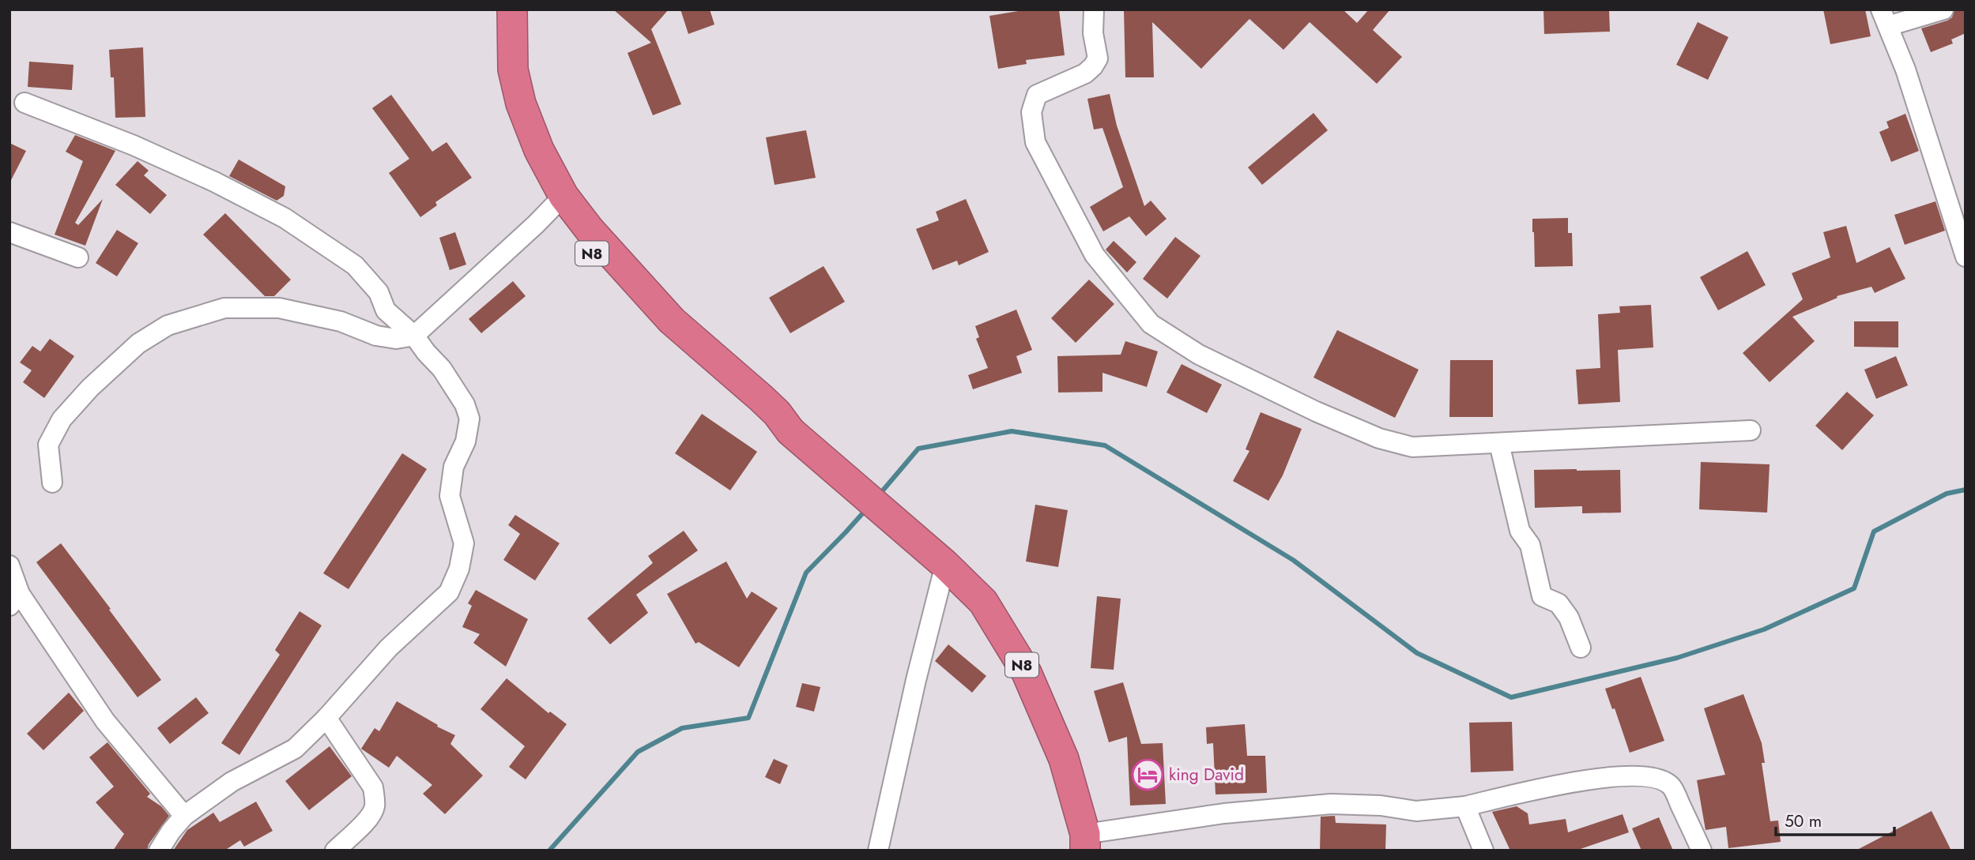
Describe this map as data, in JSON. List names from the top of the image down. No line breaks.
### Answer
{"streets":{"highway":["N8"]},"places":{"hotel":["king David"]},"scale_bar":"50 m"}
